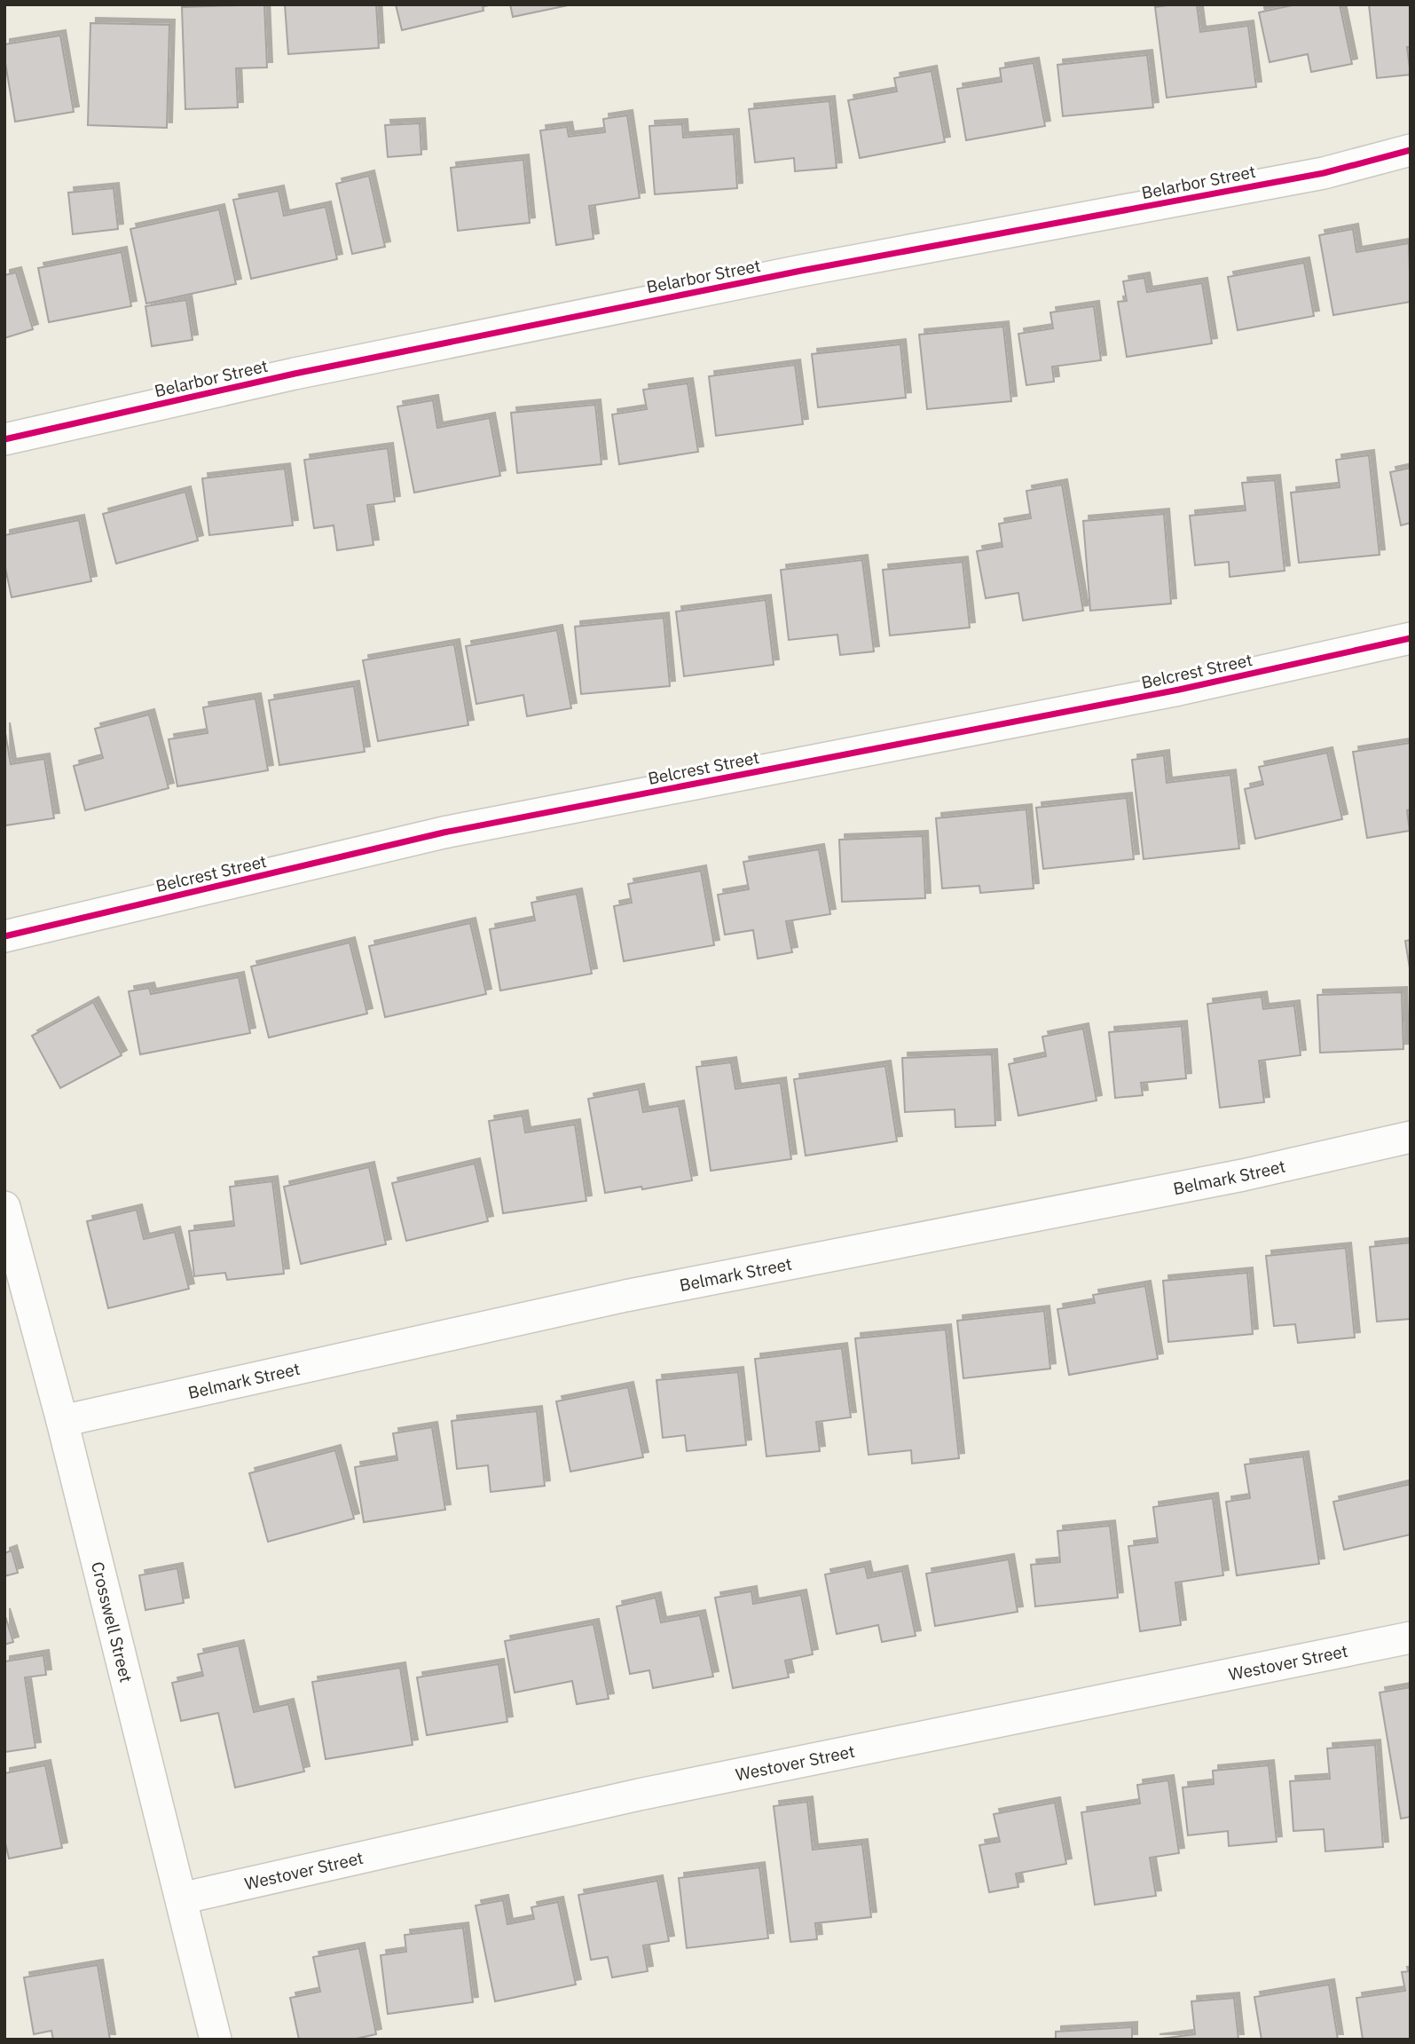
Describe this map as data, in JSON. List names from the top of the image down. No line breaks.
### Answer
{"streets":{"street":["Belarbor Street","Belcrest Street","Belmark Street","Crosswell Street","Westover Street"]},"crossings":[["Belmark Street","Crosswell Street"],["Crosswell Street","Westover Street"]]}
